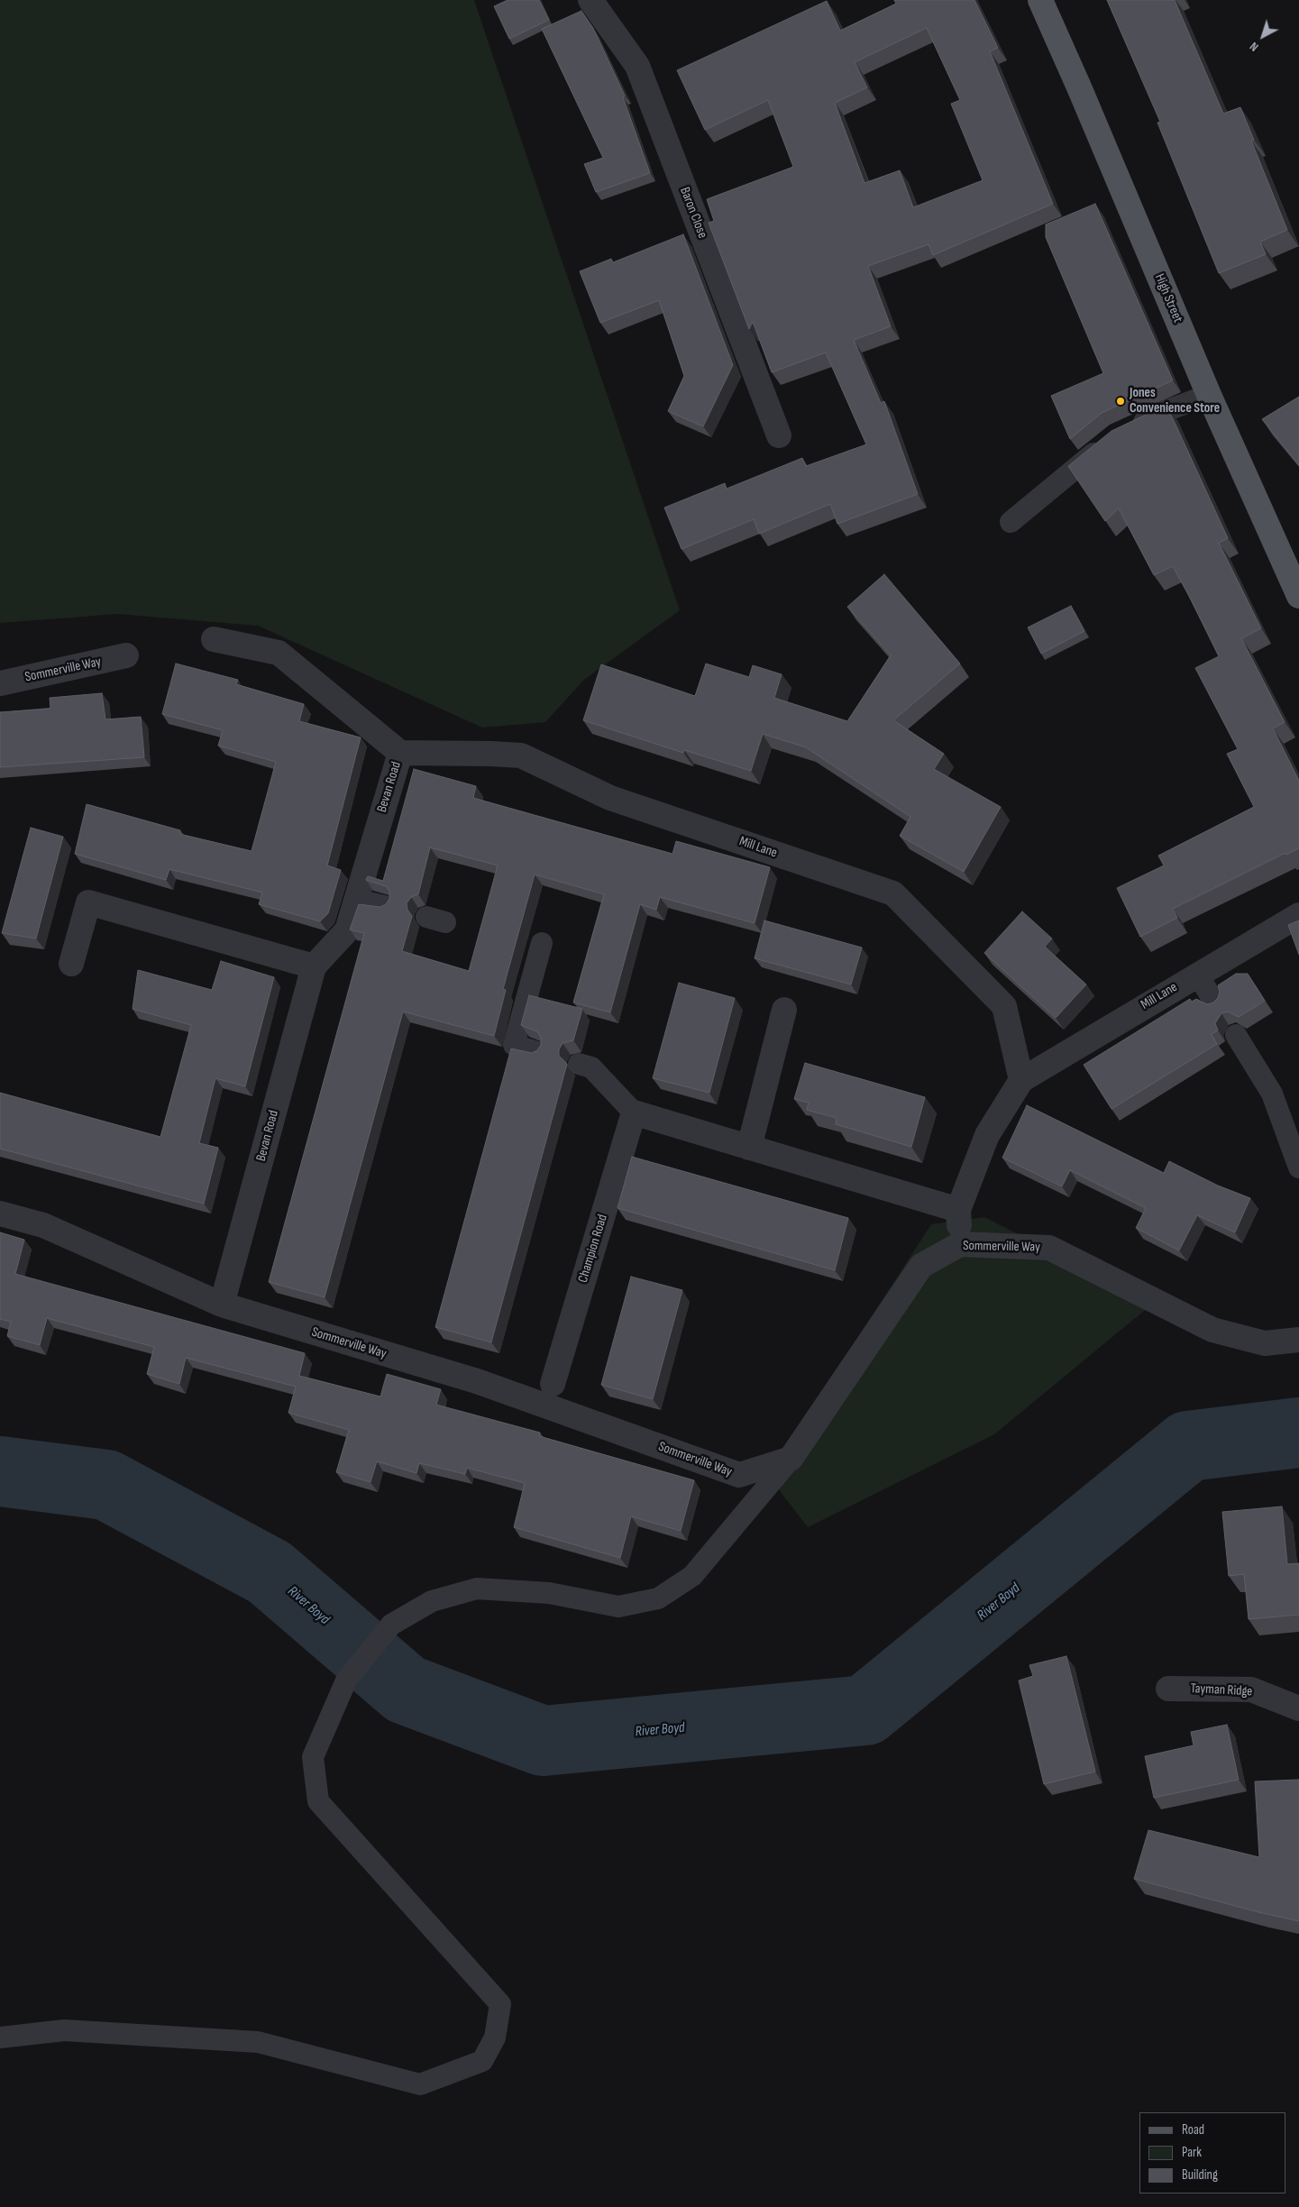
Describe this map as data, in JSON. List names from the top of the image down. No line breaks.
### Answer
{"streets":{"main road":["High Street"],"street":["Baron Close","Sommerville Way","Bevan Road","Mill Lane","Champion Road","Tayman Ridge"]},"crossings":[["Sommerville Way","Bevan Road"],["Sommerville Way","Mill Lane"],["Bevan Road","Mill Lane"]],"water":["River Boyd"],"places":["Jones Convenience Store"],"legend":["Road","Park","Building"],"north":"bottom left"}
